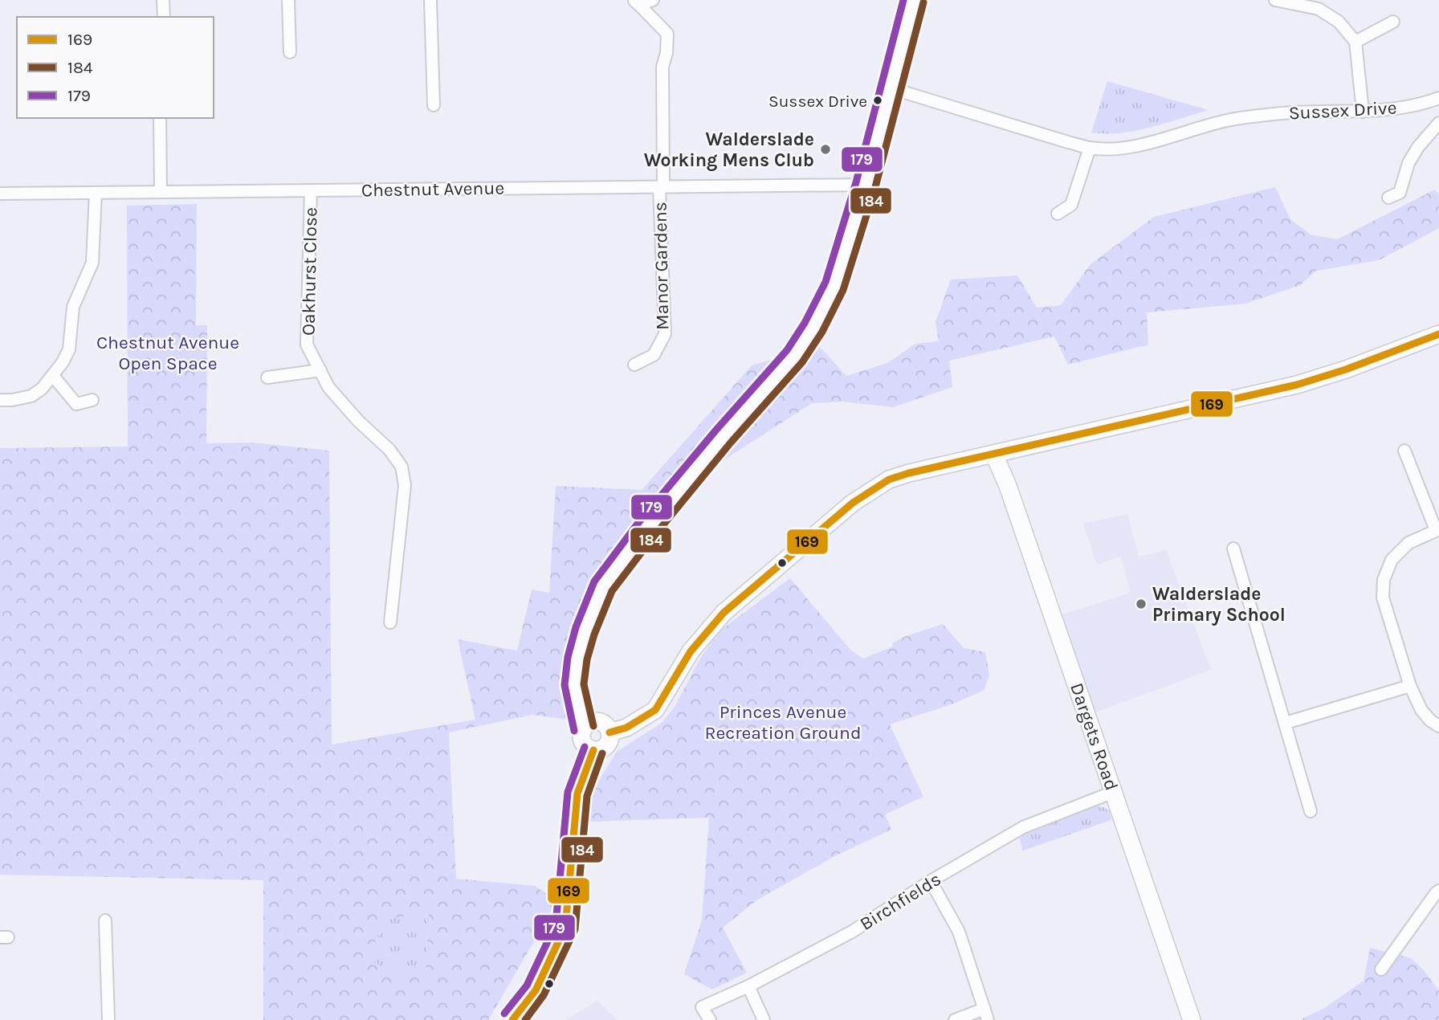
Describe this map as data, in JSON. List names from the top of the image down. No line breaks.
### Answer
{"streets":{"street":["Sussex Drive","Chestnut Avenue","Manor Gardens","Oakhurst Close","Dargets Road","Birchfields"]},"crossings":[["Chestnut Avenue","Manor Gardens"],["Chestnut Avenue","Oakhurst Close"],["Dargets Road","Birchfields"]],"parks":["Chestnut Avenue Open Space","Princes Avenue Recreation Ground"],"places":["Sussex Drive","Walderslade Working Mens Club","Walderslade Primary School"],"lines":["transit line 179","transit line 184","transit line 169"],"legend":["169","184","179"]}
